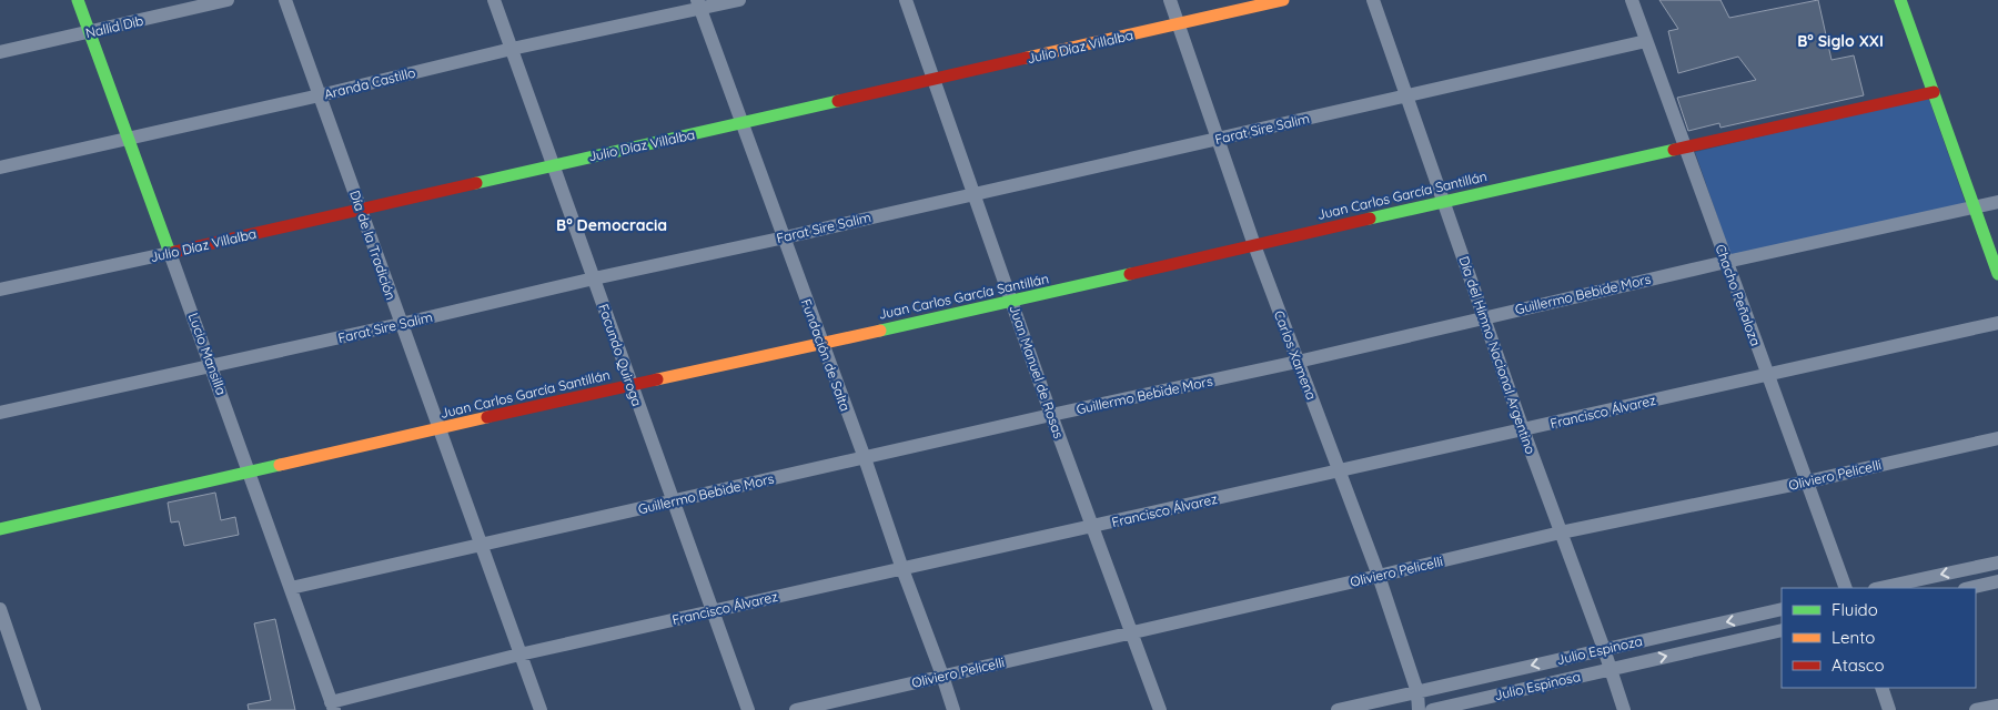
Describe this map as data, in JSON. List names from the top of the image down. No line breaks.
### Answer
{"streets":{"street":["Nallid Dib","Julio Díaz Villalba","Aranda Castillo","Farat Sire Salim","Juan Carlos García Santillán","Día de la Tradición","Guillermo Bebide Mors","Chacho Peñaloza","Lucio Mansilla","Facundo Quiroga","Fundación de Salta","Carlos Xamena","Día del Himno Nacional Argentino","Juan Manuel de Rosas","Francisco Álvarez","Oliviero Pelicelli","Julio Espinoza","Julio Espinosa"]},"crossings":[["Nallid Dib","Lucio Mansilla"],["Julio Díaz Villalba","Día de la Tradición"],["Julio Díaz Villalba","Lucio Mansilla"],["Julio Díaz Villalba","Facundo Quiroga"],["Julio Díaz Villalba","Fundación de Salta"],["Julio Díaz Villalba","Carlos Xamena"],["Julio Díaz Villalba","Juan Manuel de Rosas"],["Aranda Castillo","Día de la Tradición"],["Aranda Castillo","Lucio Mansilla"],["Aranda Castillo","Facundo Quiroga"],["Aranda Castillo","Fundación de Salta"],["Farat Sire Salim","Día de la Tradición"],["Farat Sire Salim","Chacho Peñaloza"],["Farat Sire Salim","Lucio Mansilla"],["Farat Sire Salim","Facundo Quiroga"],["Farat Sire Salim","Fundación de Salta"],["Farat Sire Salim","Carlos Xamena"],["Farat Sire Salim","Día del Himno Nacional Argentino"],["Farat Sire Salim","Juan Manuel de Rosas"],["Juan Carlos García Santillán","Día de la Tradición"],["Juan Carlos García Santillán","Chacho Peñaloza"],["Juan Carlos García Santillán","Lucio Mansilla"],["Juan Carlos García Santillán","Facundo Quiroga"],["Juan Carlos García Santillán","Fundación de Salta"],["Juan Carlos García Santillán","Carlos Xamena"],["Juan Carlos García Santillán","Día del Himno Nacional Argentino"],["Juan Carlos García Santillán","Juan Manuel de Rosas"],["Día de la Tradición","Guillermo Bebide Mors"],["Día de la Tradición","Francisco Álvarez"],["Guillermo Bebide Mors","Chacho Peñaloza"],["Guillermo Bebide Mors","Lucio Mansilla"],["Guillermo Bebide Mors","Facundo Quiroga"],["Guillermo Bebide Mors","Fundación de Salta"],["Guillermo Bebide Mors","Carlos Xamena"],["Guillermo Bebide Mors","Día del Himno Nacional Argentino"],["Guillermo Bebide Mors","Juan Manuel de Rosas"],["Chacho Peñaloza","Francisco Álvarez"],["Chacho Peñaloza","Oliviero Pelicelli"],["Lucio Mansilla","Francisco Álvarez"],["Facundo Quiroga","Francisco Álvarez"],["Fundación de Salta","Francisco Álvarez"],["Fundación de Salta","Oliviero Pelicelli"],["Carlos Xamena","Francisco Álvarez"],["Carlos Xamena","Oliviero Pelicelli"],["Carlos Xamena","Julio Espinoza"],["Día del Himno Nacional Argentino","Francisco Álvarez"],["Día del Himno Nacional Argentino","Oliviero Pelicelli"],["Día del Himno Nacional Argentino","Julio Espinoza"],["Día del Himno Nacional Argentino","Julio Espinosa"],["Juan Manuel de Rosas","Francisco Álvarez"],["Juan Manuel de Rosas","Oliviero Pelicelli"],["Julio Espinoza","Julio Espinosa"]],"districts":["B° Siglo XXI","B° Democracia"],"legend":["Fluido","Lento","Atasco"]}
